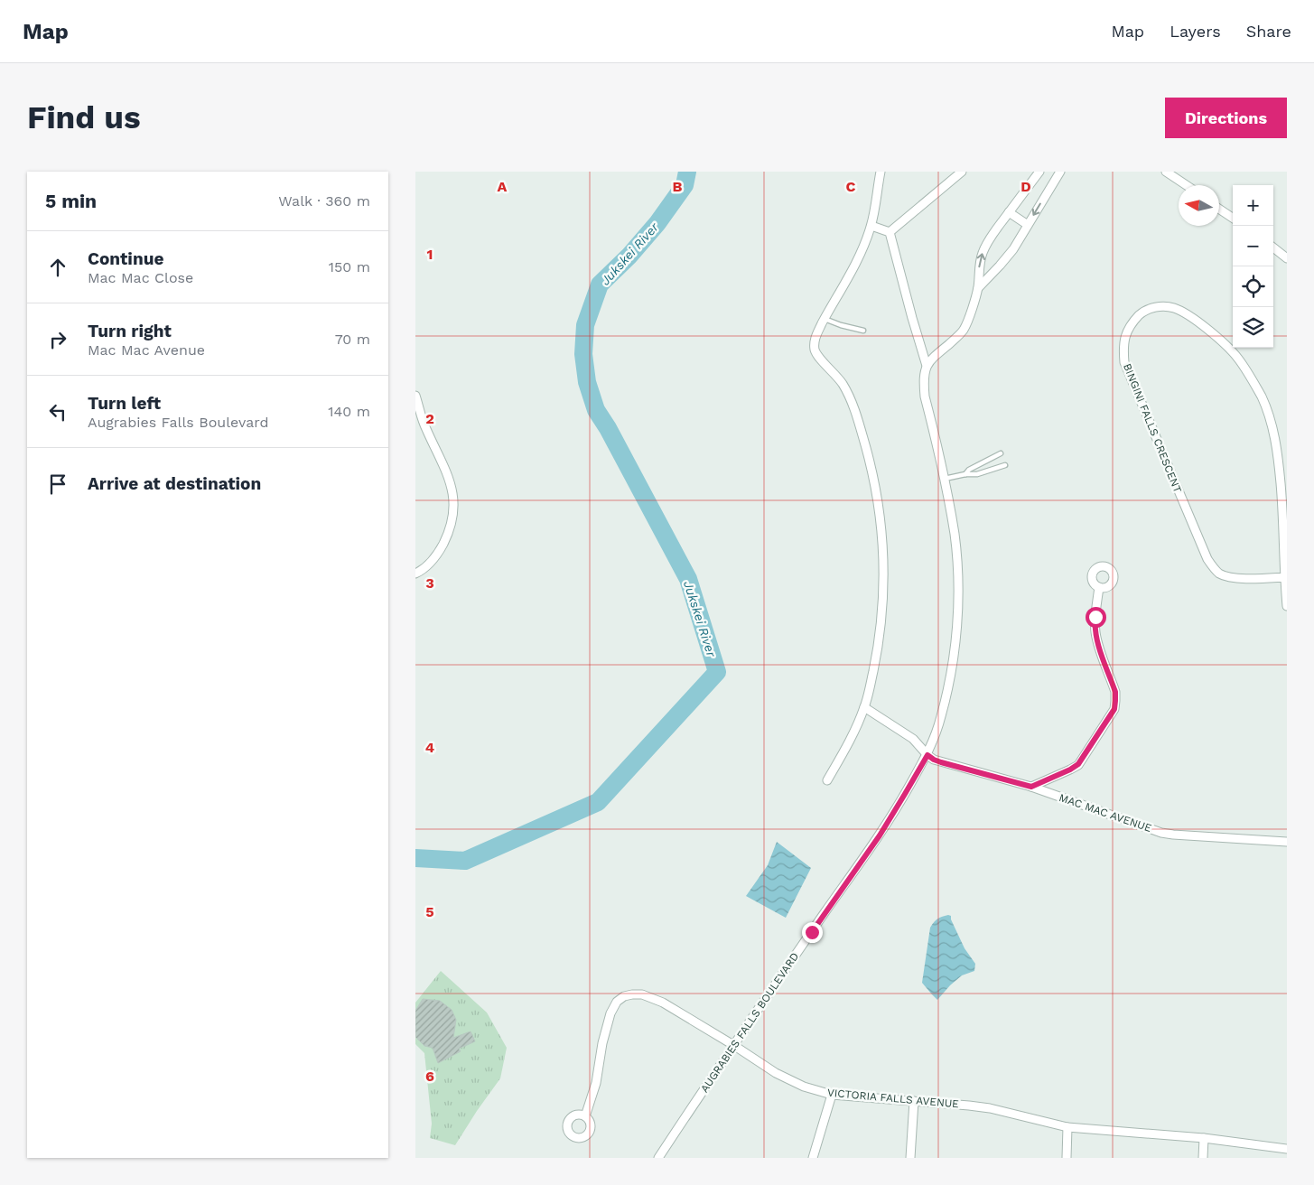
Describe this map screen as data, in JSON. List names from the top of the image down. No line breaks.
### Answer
{"streets":{"street":["BINGINI FALLS CRESCENT","MAC MAC AVENUE","AUGRABIES FALLS BOULEVARD","VICTORIA FALLS AVENUE"]},"crossings":[["MAC MAC AVENUE","AUGRABIES FALLS BOULEVARD"],["AUGRABIES FALLS BOULEVARD","VICTORIA FALLS AVENUE"]],"water":["Jukskei River"],"north":"left","page":{"header":"Map","nav":["Map","Layers","Share"],"buttons":"Directions","title":"Find us","heading":["5 min","Walk · 360 m"],"map_buttons":["+","−"],"list":[["Continue","Mac Mac Close","150 m"],["Turn right","Mac Mac Avenue","70 m"],["Turn left","Augrabies Falls Boulevard","140 m"],"Arrive at destination"]},"grid":{"columns":["A","B","C","D"],"rows":["1","2","3","4","5","6"]}}
